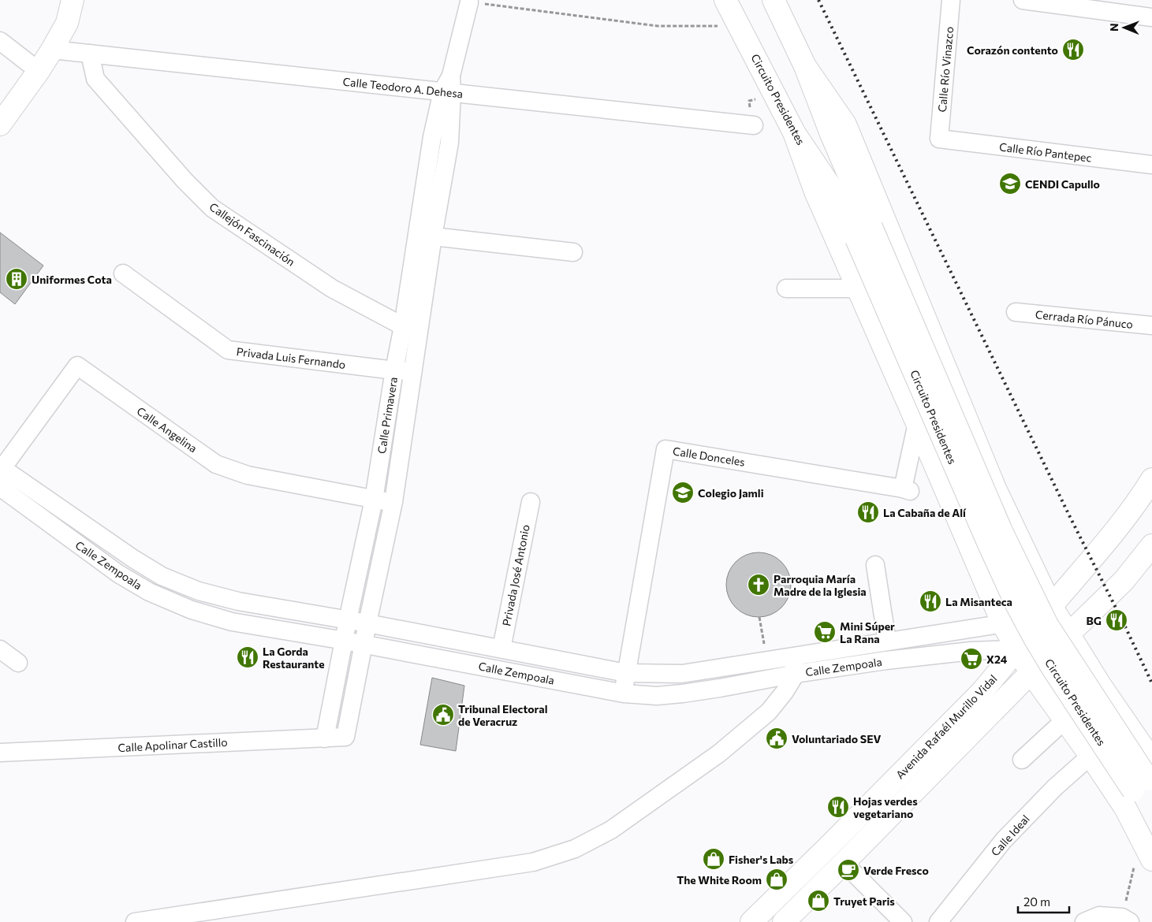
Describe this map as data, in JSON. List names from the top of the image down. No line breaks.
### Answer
{"streets":{"main road":["Circuito Presidentes","Avenida Rafaél Murillo Vidal"],"street":["Calle Río Vinazco","Calle Teodoro A. Dehesa","Calle Río Pantepec","Callejón Fascinación","Cerrada Río Pánuco","Privada Luis Fernando","Calle Primavera","Calle Angelina","Calle Donceles","Calle Zempoala","Privada José Antonio","Calle Apolinar Castillo","Calle Ideal"]},"crossings":[["Calle Río Vinazco","Calle Río Pantepec"],["Calle Teodoro A. Dehesa","Callejón Fascinación"],["Calle Teodoro A. Dehesa","Calle Primavera"],["Callejón Fascinación","Calle Primavera"],["Privada Luis Fernando","Calle Primavera"],["Calle Primavera","Calle Angelina"],["Calle Primavera","Calle Zempoala"],["Calle Primavera","Calle Apolinar Castillo"],["Calle Angelina","Calle Zempoala"],["Calle Donceles","Calle Zempoala"],["Calle Zempoala","Privada José Antonio"],["Calle Zempoala","Avenida Rafaél Murillo Vidal"]],"places":{"restaurant":["Corazón contento","La Cabaña de Alí","La Misanteca","BG","La Gorda Restaurante","Hojas verdes vegetariano"],"school or university":["CENDI Capullo","Colegio Jamli"],"building":["Uniformes Cota"],"church":["Parroquia María Madre de la Iglesia"],"supermarket":["Mini Súper La Rana","X24"],"public building":["Tribunal Electoral de Veracruz","Voluntariado SEV"],"shop":["Fisher's Labs","The White Room","Truyet Paris"],"cafe":["Verde Fresco"]},"scale_bar":"20 m","north":"left"}
